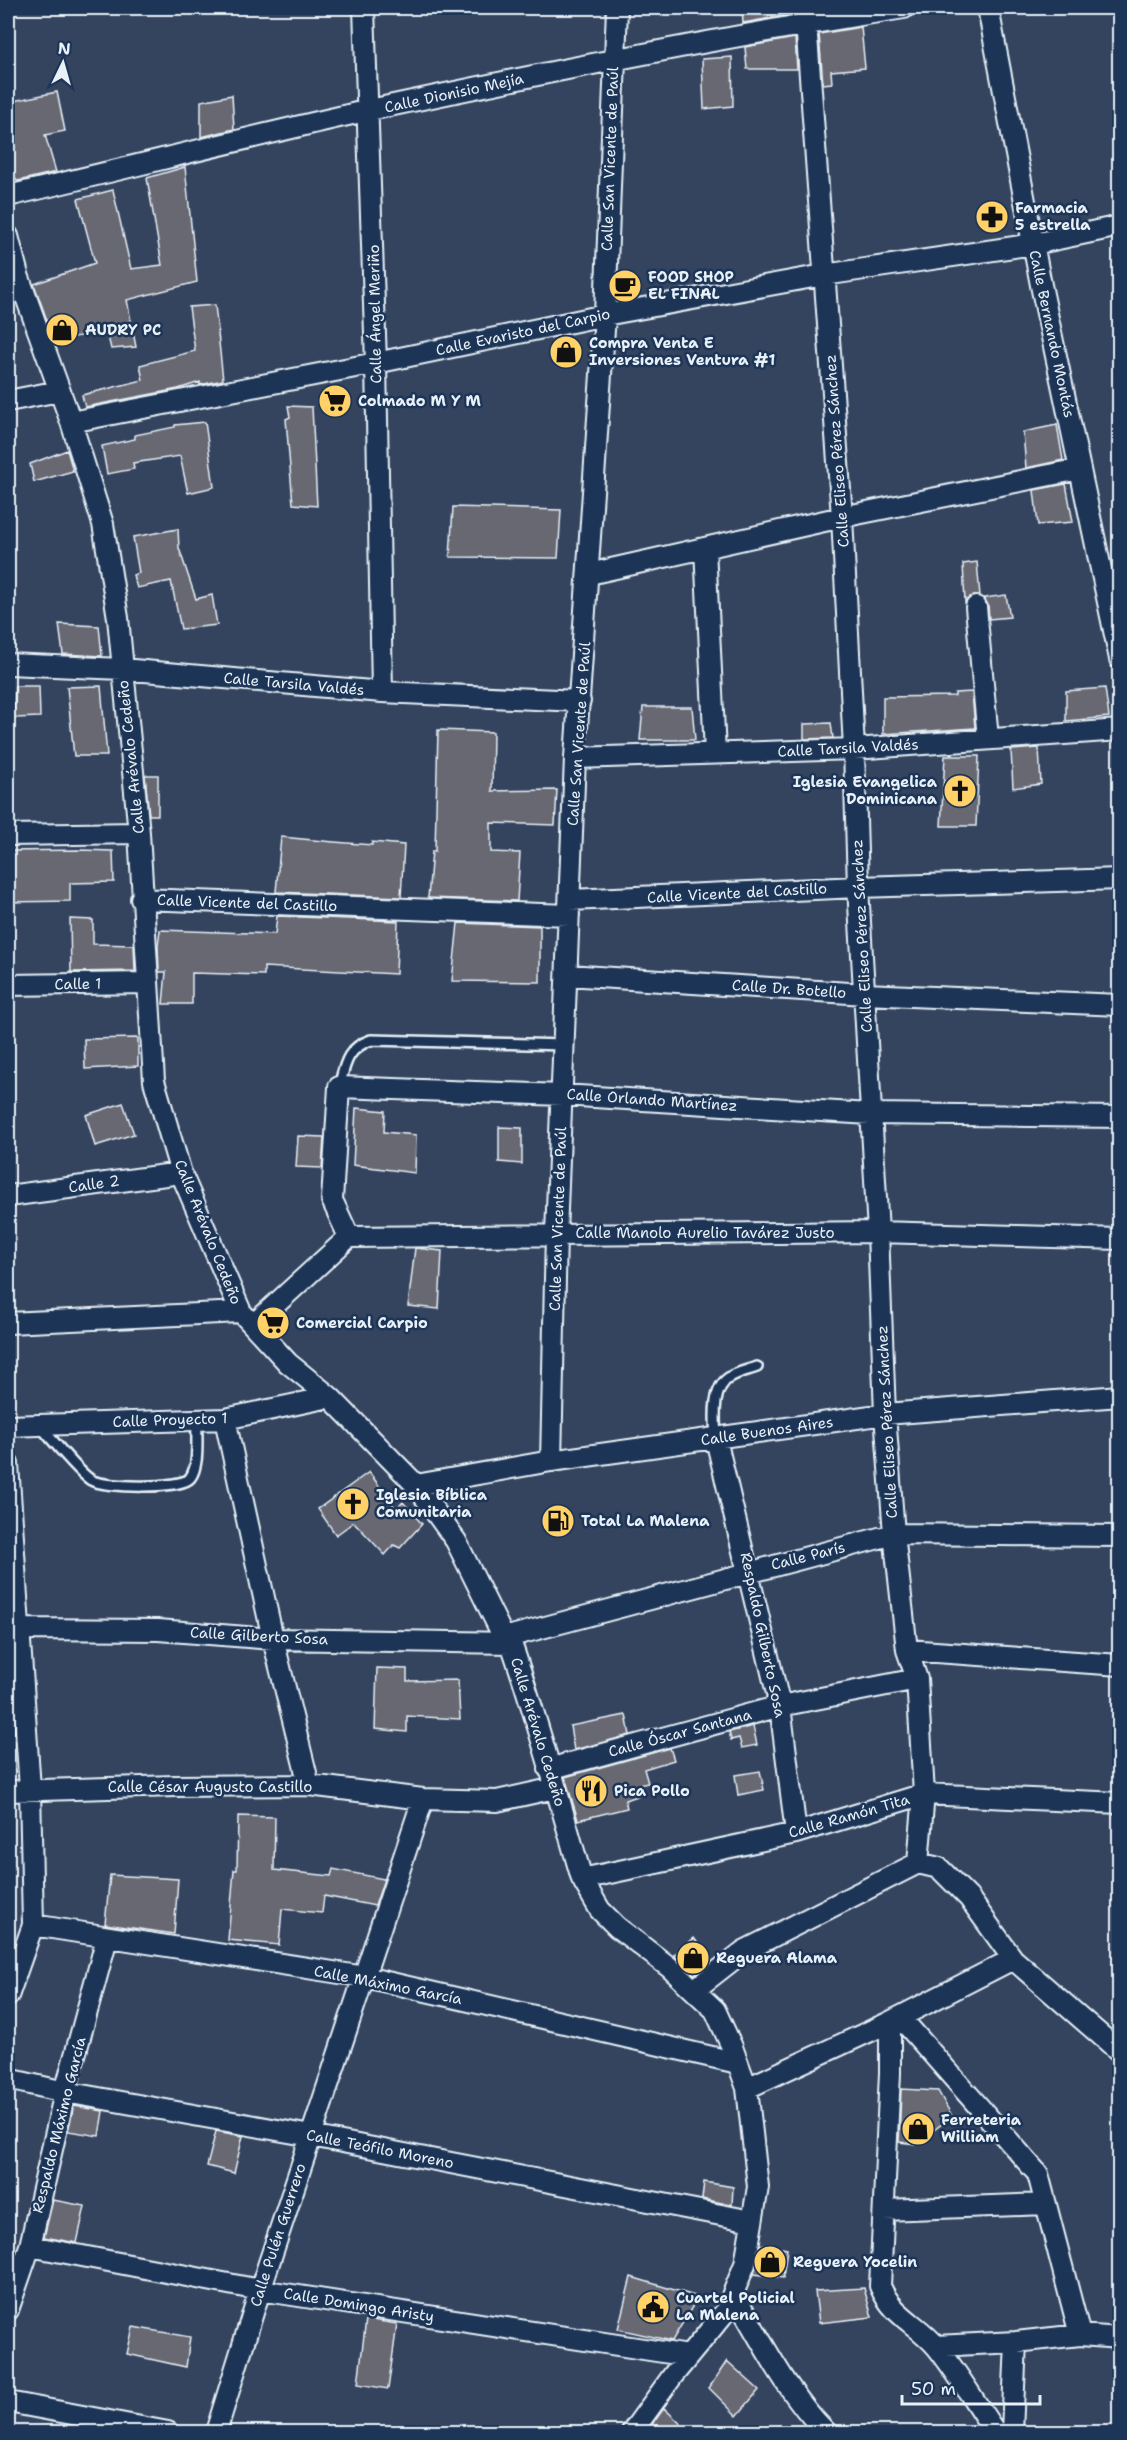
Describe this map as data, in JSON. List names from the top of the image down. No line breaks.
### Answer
{"streets":{"street":["Calle Dionisio Mejía","Calle San Vicente de Paúl","Calle Ángel Meriño","Calle Evaristo del Carpio","Calle Bernando Montás","Calle Eliseo Pérez Sánchez","Calle Tarsila Valdés","Calle Arévalo Cedeño","Calle Vicente del Castillo","Calle 1","Calle Dr. Botello","Calle Orlando Martínez","Calle 2","Calle Manolo Aurelio Tavárez Justo","Calle Proyecto 1","Calle Buenos Aires","Calle París","Respaldo Gilberto Sosa","Calle Gilberto Sosa","Calle Óscar Santana","Calle César Augusto Castillo","Calle Ramón Tita","Calle Máximo García","Respaldo Máximo García","Calle Teófilo Moreno","Calle Pulén Guerrero","Calle Domingo Aristy"]},"crossings":[["Calle Dionisio Mejía","Calle San Vicente de Paúl"],["Calle Dionisio Mejía","Calle Ángel Meriño"],["Calle Dionisio Mejía","Calle Eliseo Pérez Sánchez"],["Calle San Vicente de Paúl","Calle Evaristo del Carpio"],["Calle San Vicente de Paúl","Calle Tarsila Valdés"],["Calle San Vicente de Paúl","Calle Vicente del Castillo"],["Calle San Vicente de Paúl","Calle Dr. Botello"],["Calle San Vicente de Paúl","Calle Orlando Martínez"],["Calle San Vicente de Paúl","Calle Manolo Aurelio Tavárez Justo"],["Calle San Vicente de Paúl","Calle Buenos Aires"],["Calle Ángel Meriño","Calle Evaristo del Carpio"],["Calle Ángel Meriño","Calle Tarsila Valdés"],["Calle Evaristo del Carpio","Calle Bernando Montás"],["Calle Evaristo del Carpio","Calle Eliseo Pérez Sánchez"],["Calle Evaristo del Carpio","Calle Arévalo Cedeño"],["Calle Eliseo Pérez Sánchez","Calle Tarsila Valdés"],["Calle Eliseo Pérez Sánchez","Calle Vicente del Castillo"],["Calle Eliseo Pérez Sánchez","Calle Dr. Botello"],["Calle Eliseo Pérez Sánchez","Calle Orlando Martínez"],["Calle Eliseo Pérez Sánchez","Calle Manolo Aurelio Tavárez Justo"],["Calle Eliseo Pérez Sánchez","Calle Buenos Aires"],["Calle Eliseo Pérez Sánchez","Calle París"],["Calle Eliseo Pérez Sánchez","Calle Óscar Santana"],["Calle Eliseo Pérez Sánchez","Calle Ramón Tita"],["Calle Tarsila Valdés","Calle Arévalo Cedeño"],["Calle Arévalo Cedeño","Calle Vicente del Castillo"],["Calle Arévalo Cedeño","Calle 1"],["Calle Arévalo Cedeño","Calle 2"],["Calle Arévalo Cedeño","Calle Proyecto 1"],["Calle Arévalo Cedeño","Calle Buenos Aires"],["Calle Arévalo Cedeño","Calle París"],["Calle Arévalo Cedeño","Calle Gilberto Sosa"],["Calle Arévalo Cedeño","Calle Óscar Santana"],["Calle Arévalo Cedeño","Calle César Augusto Castillo"],["Calle Arévalo Cedeño","Calle Ramón Tita"],["Calle Arévalo Cedeño","Calle Máximo García"],["Calle Arévalo Cedeño","Calle Teófilo Moreno"],["Calle Arévalo Cedeño","Calle Domingo Aristy"],["Calle Buenos Aires","Respaldo Gilberto Sosa"],["Calle París","Respaldo Gilberto Sosa"],["Calle París","Calle Gilberto Sosa"],["Respaldo Gilberto Sosa","Calle Óscar Santana"],["Respaldo Gilberto Sosa","Calle Ramón Tita"],["Calle César Augusto Castillo","Calle Pulén Guerrero"],["Calle Máximo García","Respaldo Máximo García"],["Calle Máximo García","Calle Pulén Guerrero"],["Respaldo Máximo García","Calle Teófilo Moreno"],["Respaldo Máximo García","Calle Domingo Aristy"],["Calle Teófilo Moreno","Calle Pulén Guerrero"],["Calle Pulén Guerrero","Calle Domingo Aristy"]],"places":{"pharmacy":["Farmacia 5 estrella"],"cafe":["FOOD SHOP EL FINAL"],"shop":["AUDRY PC","Compra Venta E Inversiones Ventura #1","Reguera Alama","Ferreteria William","Reguera Yocelin"],"supermarket":["Colmado M Y M","Comercial Carpio"],"church":["Iglesia Evangelica Dominicana","Iglesia Bíblica Comunitaria"],"fuel station":["Total La Malena"],"restaurant":["Pica Pollo"],"public building":["Cuartel Policial La Malena"]},"scale_bar":"50 m","north":"top"}
